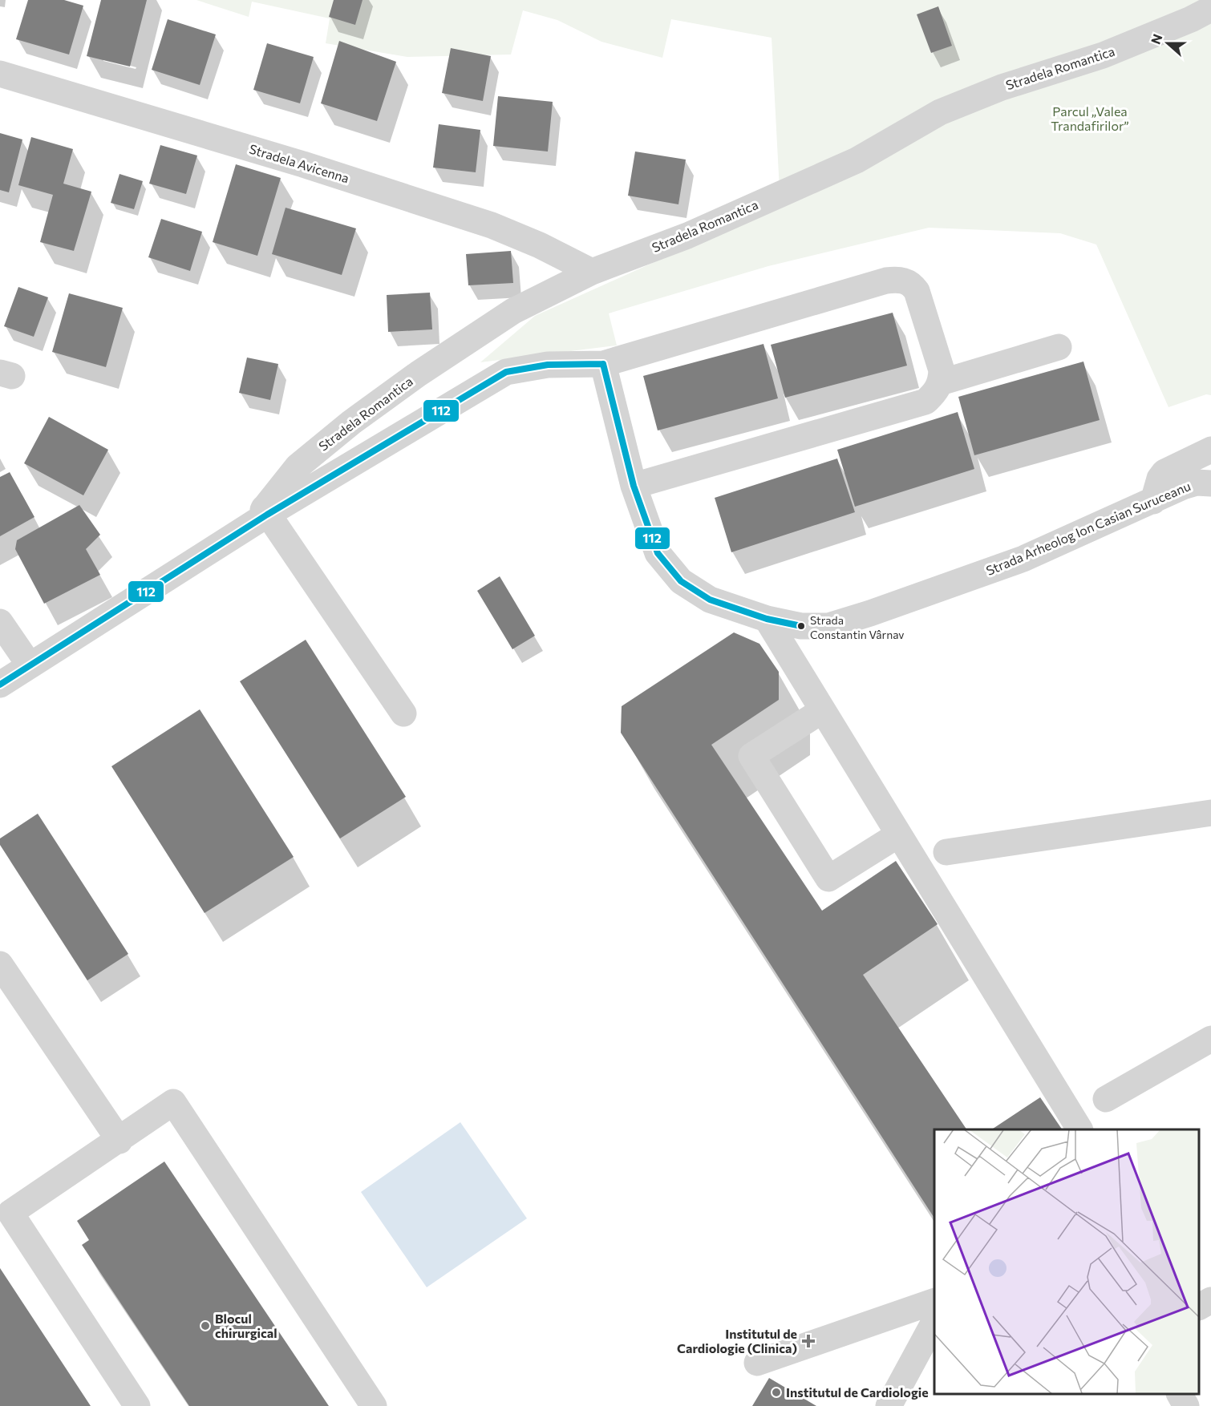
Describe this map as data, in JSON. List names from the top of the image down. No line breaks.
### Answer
{"streets":{"street":["Stradela Romantica","Stradela Avicenna","Strada Arheolog Ion Casian Suruceanu"]},"crossings":[["Stradela Romantica","Stradela Avicenna"]],"parks":["Parcul „Valea Trandafirilor”"],"places":{"other":["Strada Constantin Vârnav","Blocul chirurgical","Institutul de Cardiologie"],"health":["Institutul de Cardiologie (Clinica)"]},"lines":["transit line 112"],"north":"left"}
